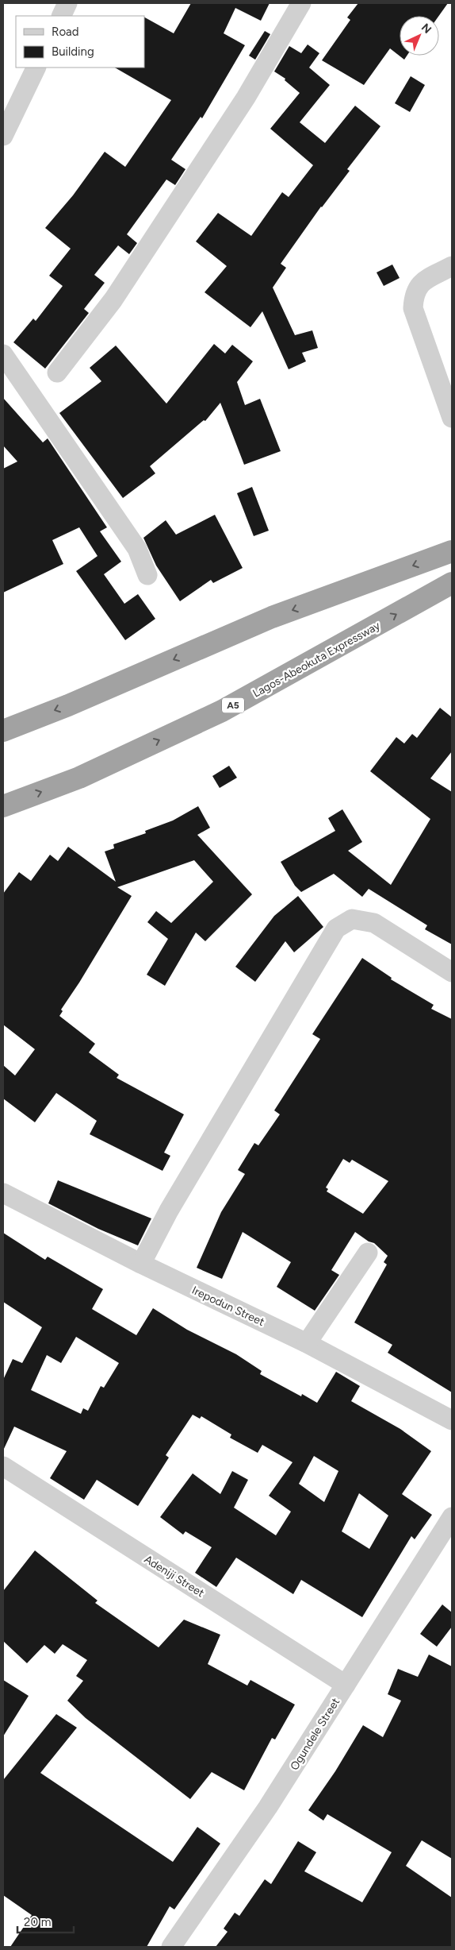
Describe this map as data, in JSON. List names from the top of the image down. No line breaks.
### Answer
{"streets":{"highway":["Lagos-Abeokuta Expressway","A5"],"street":["Irepodun Street","Adeniji Street","Ogundele Street"]},"crossings":[["Adeniji Street","Ogundele Street"]],"legend":["Road","Building"],"scale_bar":"20 m","north":"top right"}
